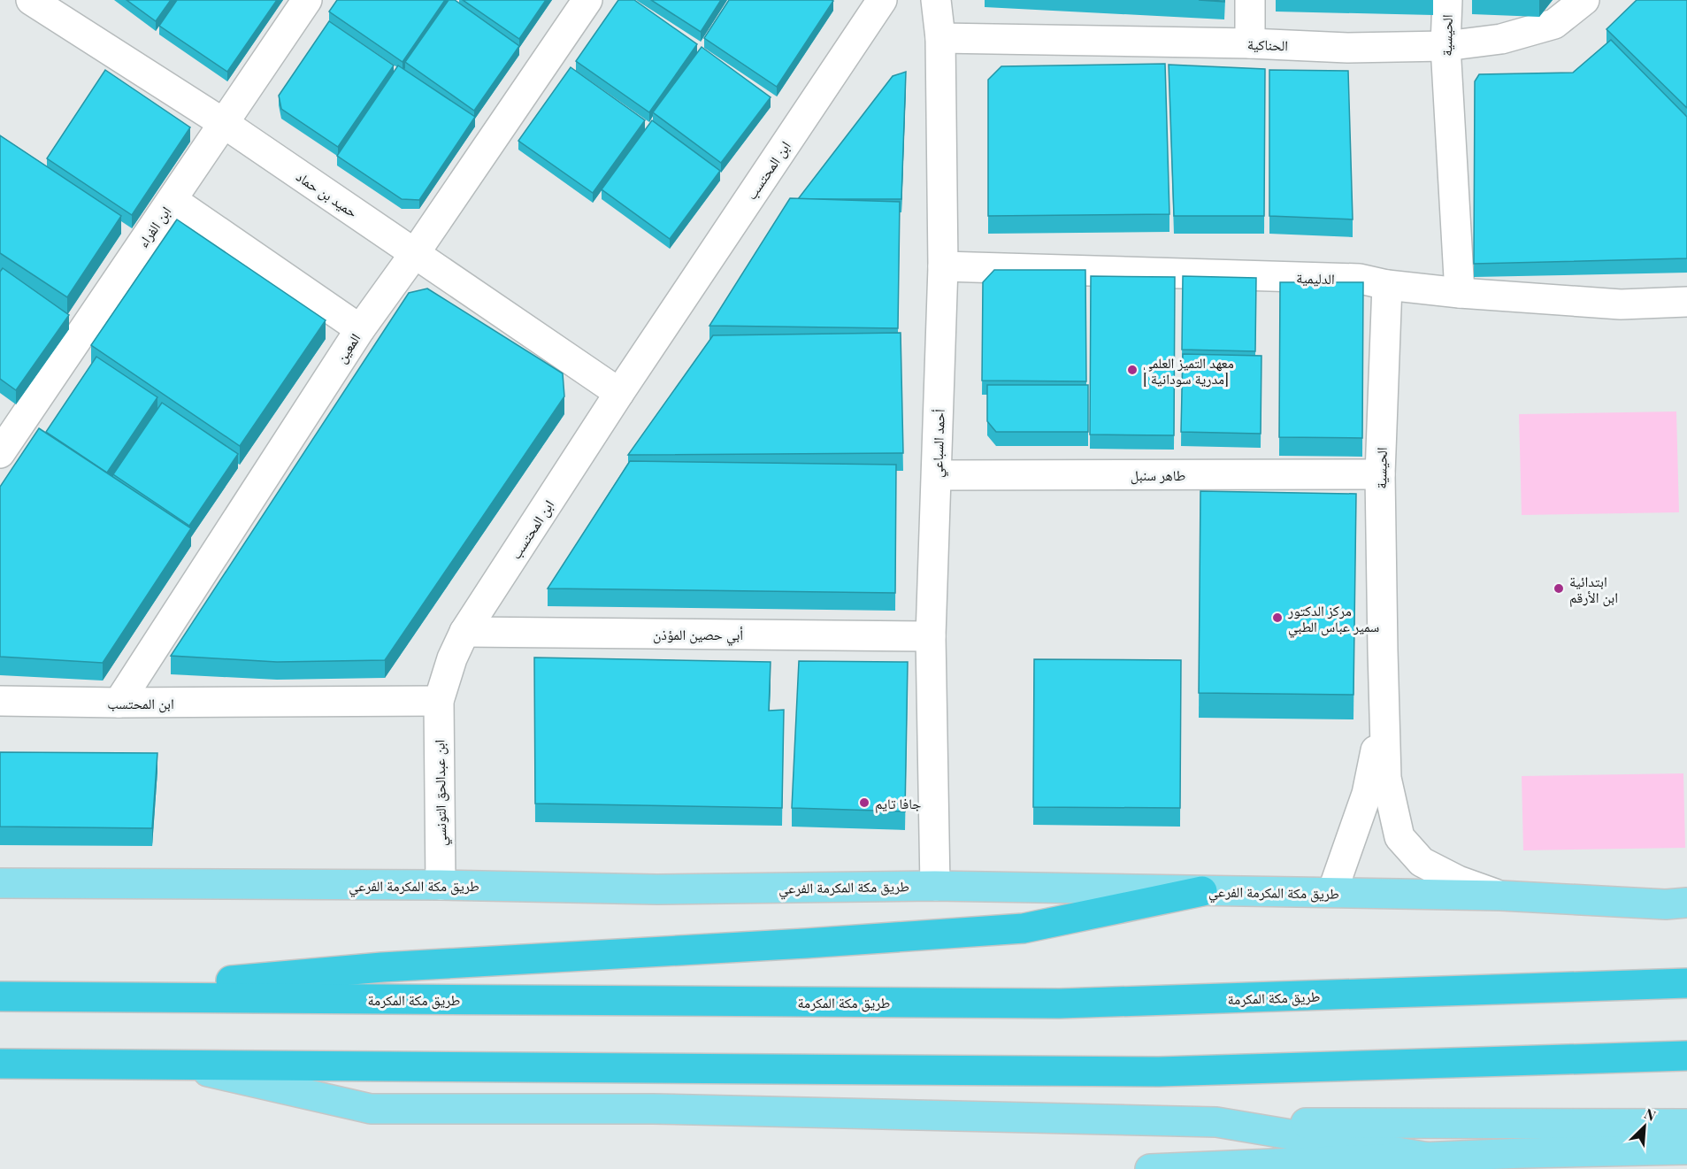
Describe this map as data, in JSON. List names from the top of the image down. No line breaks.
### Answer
{"streets":{"highway":["طريق مكة المكرمة"],"main road":["طريق مكة المكرمة الفرعي"],"street":["الحيسية","الحناكية","ابن المحتسب","حميد بن حماد","ابن الفراء","الدليمية","المعين","أحمد السباعي","طاهر سنبل","أبي حصين المؤذن","ابن عبدالحق التونسي"]},"crossings":[["الحيسية","الحناكية"],["الحيسية","الدليمية"],["الحيسية","طاهر سنبل"],["الحناكية","أحمد السباعي"],["ابن المحتسب","حميد بن حماد"],["ابن المحتسب","المعين"],["ابن المحتسب","أبي حصين المؤذن"],["ابن المحتسب","ابن عبدالحق التونسي"],["حميد بن حماد","ابن الفراء"],["حميد بن حماد","المعين"],["الدليمية","أحمد السباعي"],["أحمد السباعي","طاهر سنبل"],["أحمد السباعي","أبي حصين المؤذن"],["أحمد السباعي","طريق مكة المكرمة الفرعي"],["ابن عبدالحق التونسي","طريق مكة المكرمة الفرعي"]],"places":["معهد التميز العلمي [ مدرية سودانية]","ابتدائية ابن الأرقم","مركز الدكتور سمير عباس الطبي","جافا تايم"],"north":"top right"}
